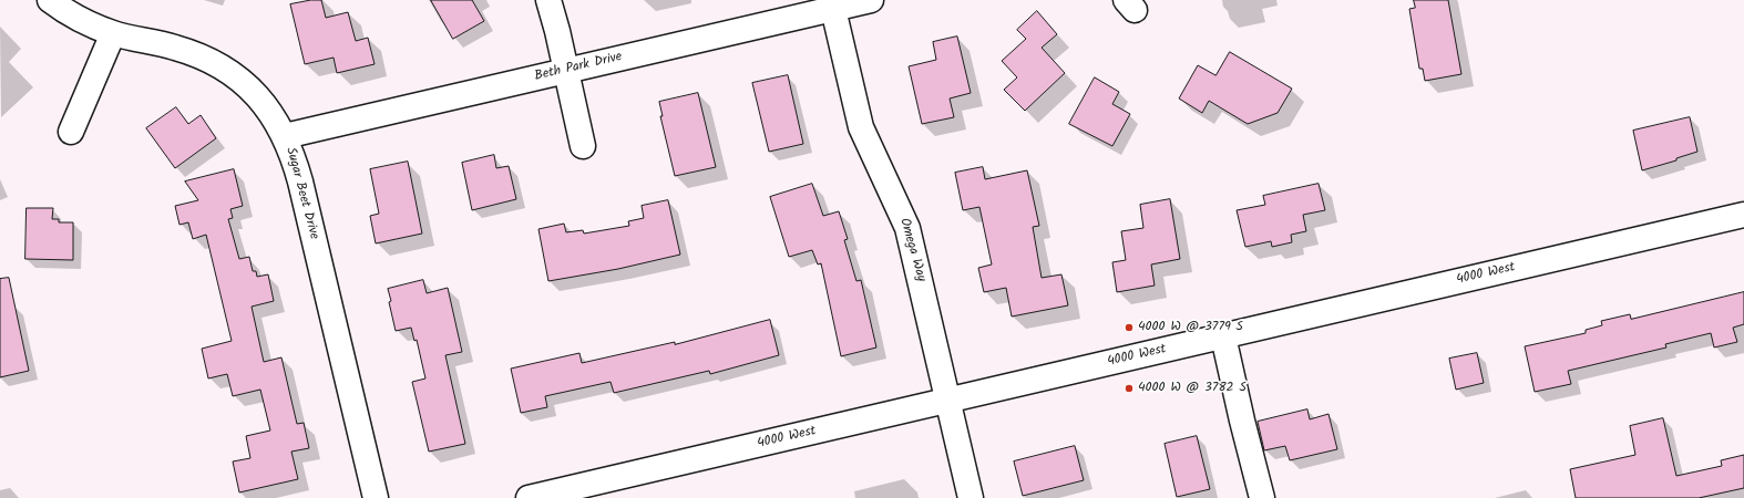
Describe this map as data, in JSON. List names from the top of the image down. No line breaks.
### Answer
{"streets":{"street":["Beth Park Drive","Sugar Beet Drive","Omega Way","4000 West"]},"crossings":[["Beth Park Drive","Sugar Beet Drive"],["Beth Park Drive","Omega Way"],["Omega Way","4000 West"]],"places":["4000 W @ 3779 S","4000 W @ 3782 S"]}
